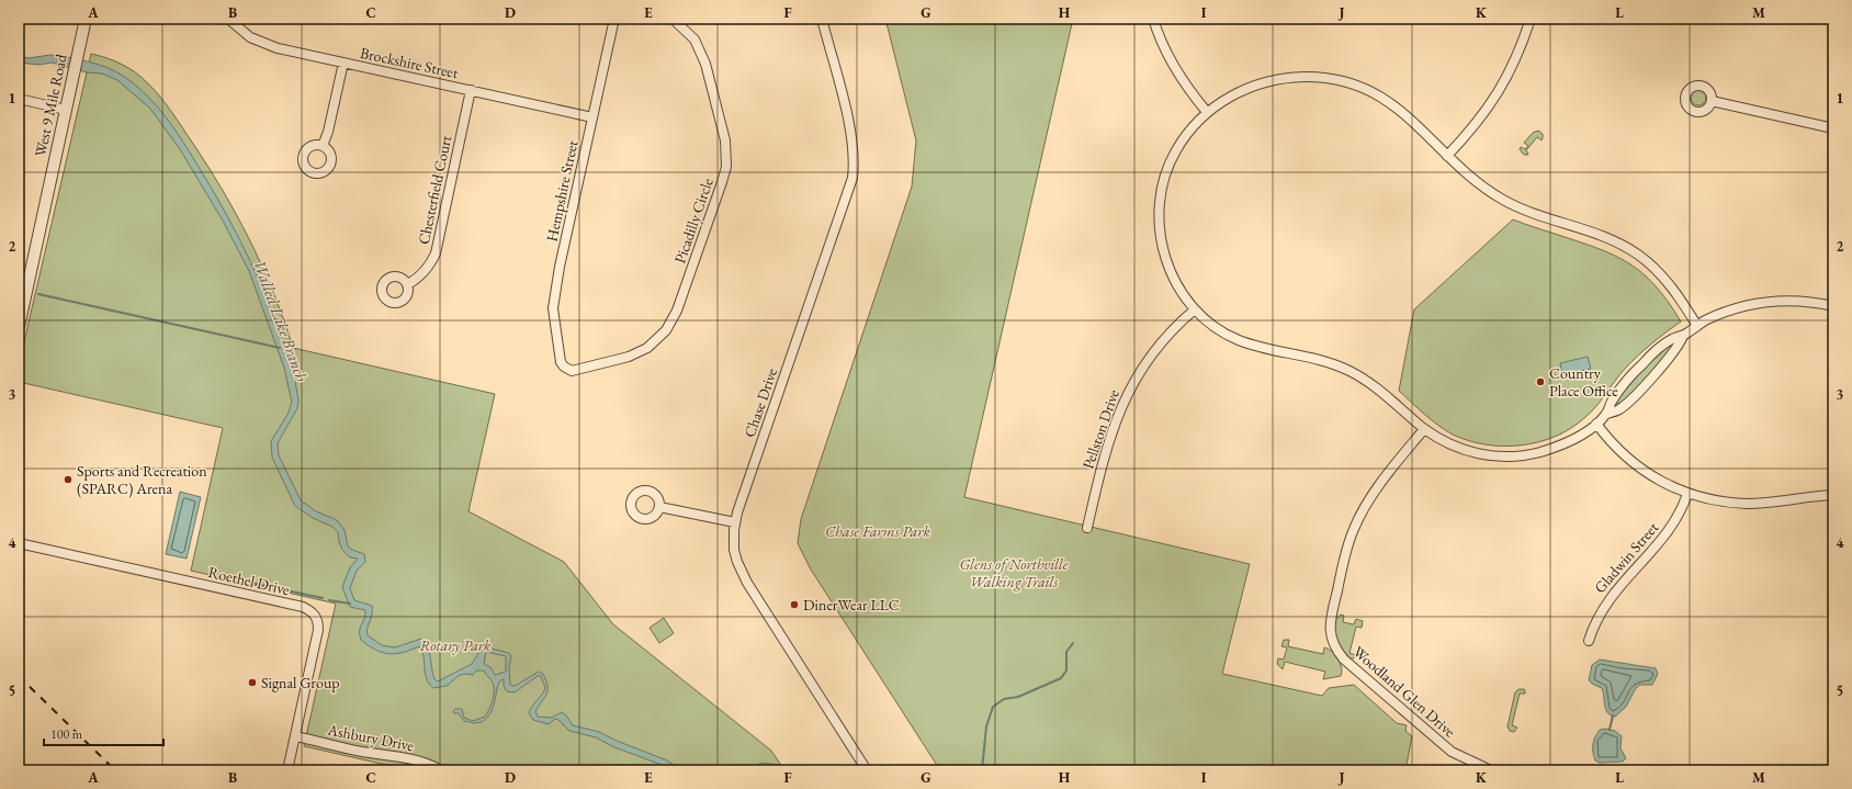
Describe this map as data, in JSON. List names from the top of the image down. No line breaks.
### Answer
{"streets":{"street":["Brockshire Street","West 9 Mile Road","Chesterfield Court","Hempshire Street","Picadilly Circle","Chase Drive","Pellston Drive","Gladwin Street","Roethel Drive","Woodland Glen Drive","Ashbury Drive"]},"crossings":[["Brockshire Street","Chesterfield Court"],["Brockshire Street","Hempshire Street"],["Hempshire Street","Picadilly Circle"],["Roethel Drive","Ashbury Drive"]],"water":["Walled Lake Branch"],"parks":["Chase Farms Park","Glens of Northville Walking Trails","Rotary Park"],"places":["Country Place Office","Sports and Recreation (SPARC) Arena","DinerWear LLC","Signal Group"],"scale_bar":"100 m","grid":{"columns":["A","B","C","D","E","F","G","H","I","J","K","L","M"],"rows":["1","2","3","4","5"]}}
